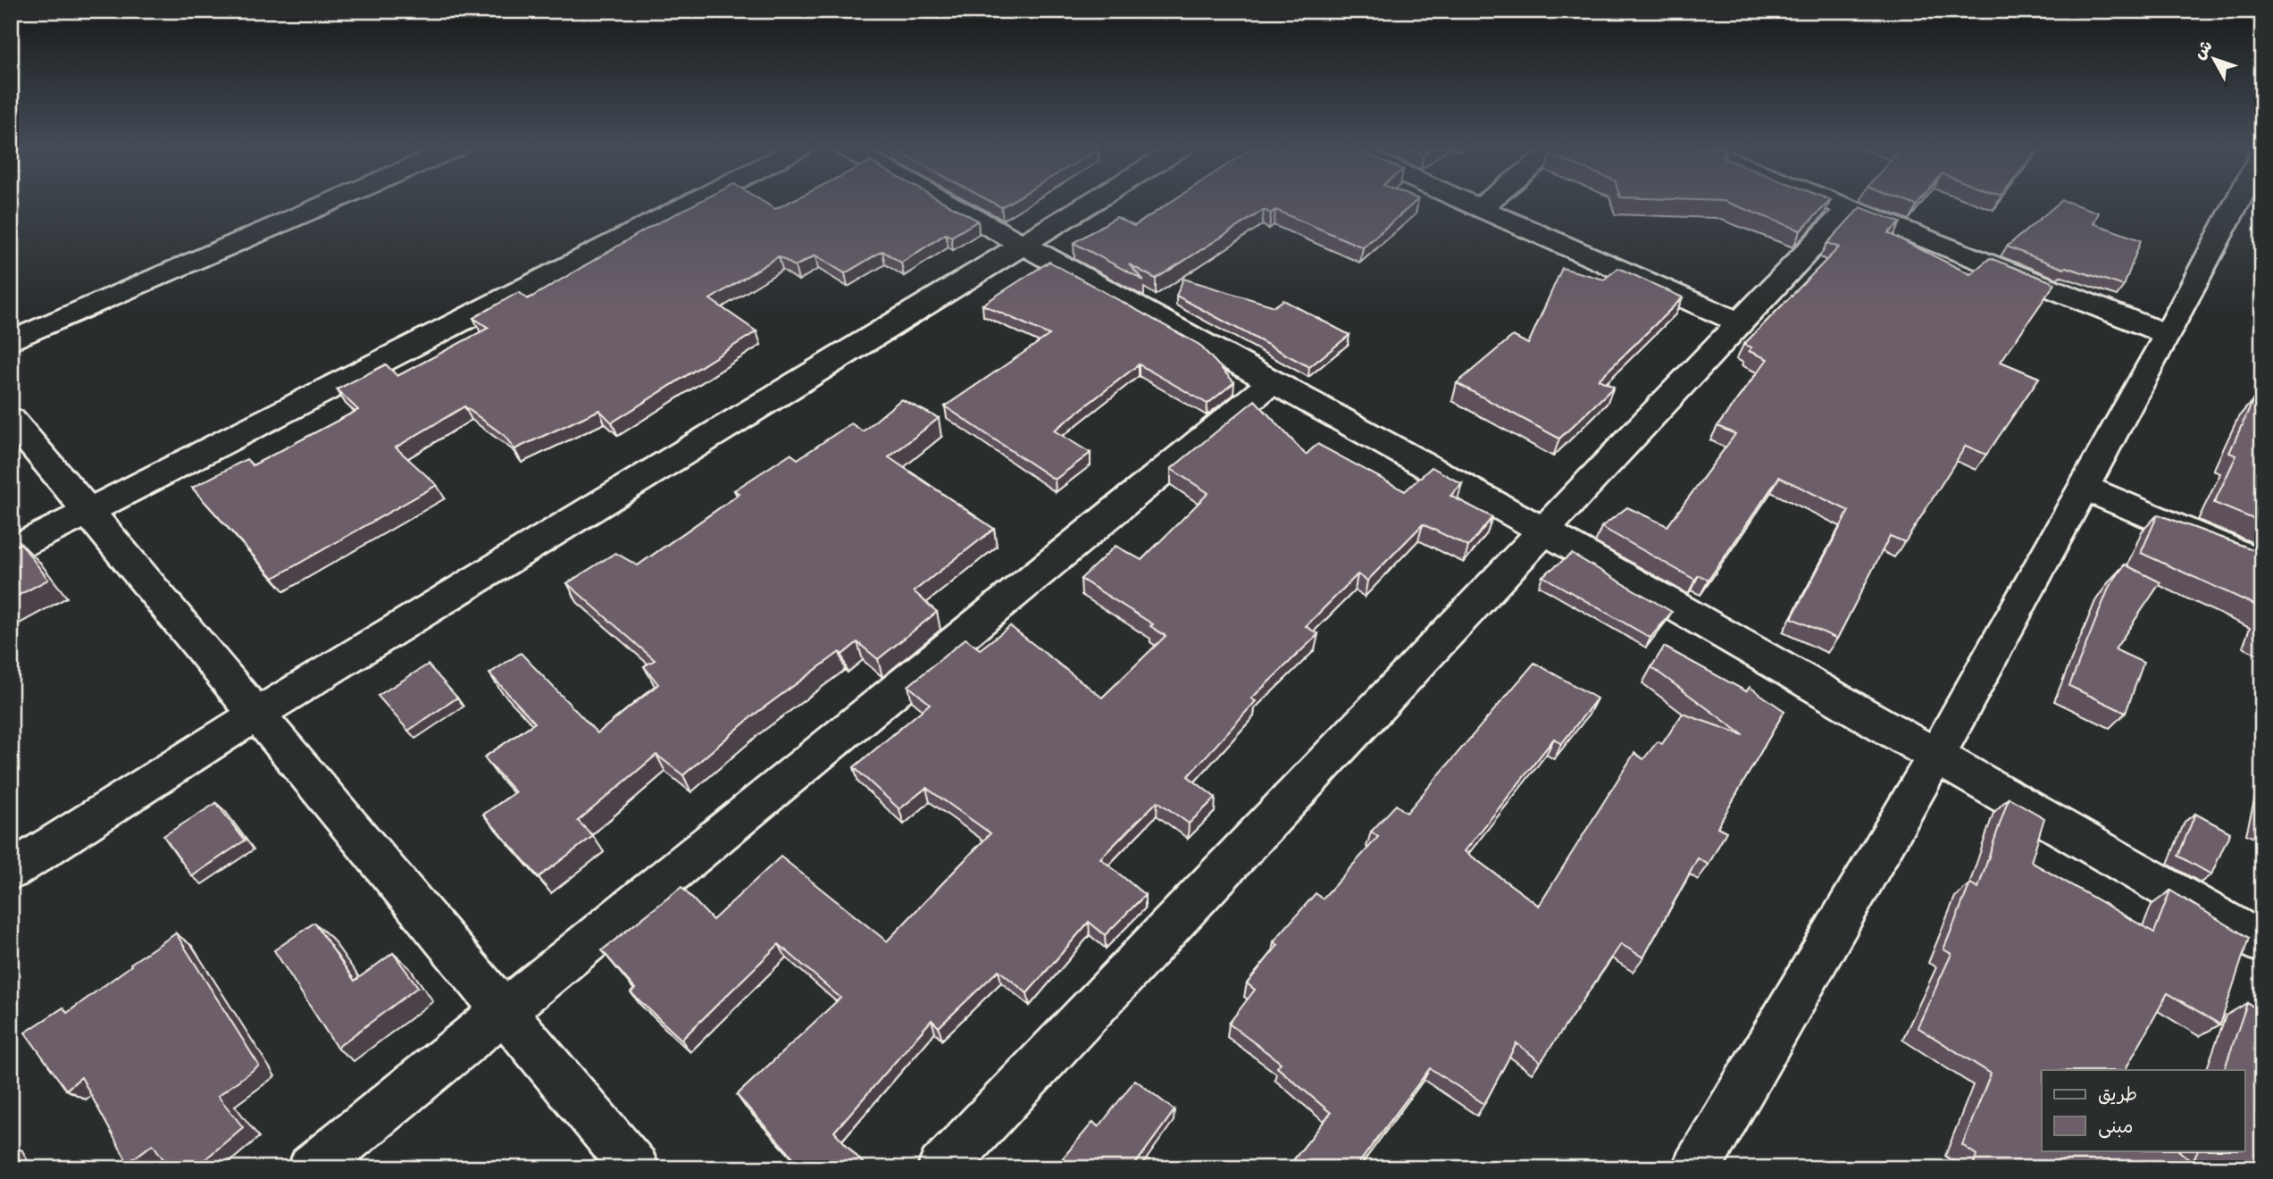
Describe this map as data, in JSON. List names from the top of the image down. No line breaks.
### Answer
{"legend":["طريق","مبنى"],"north":"top left"}
